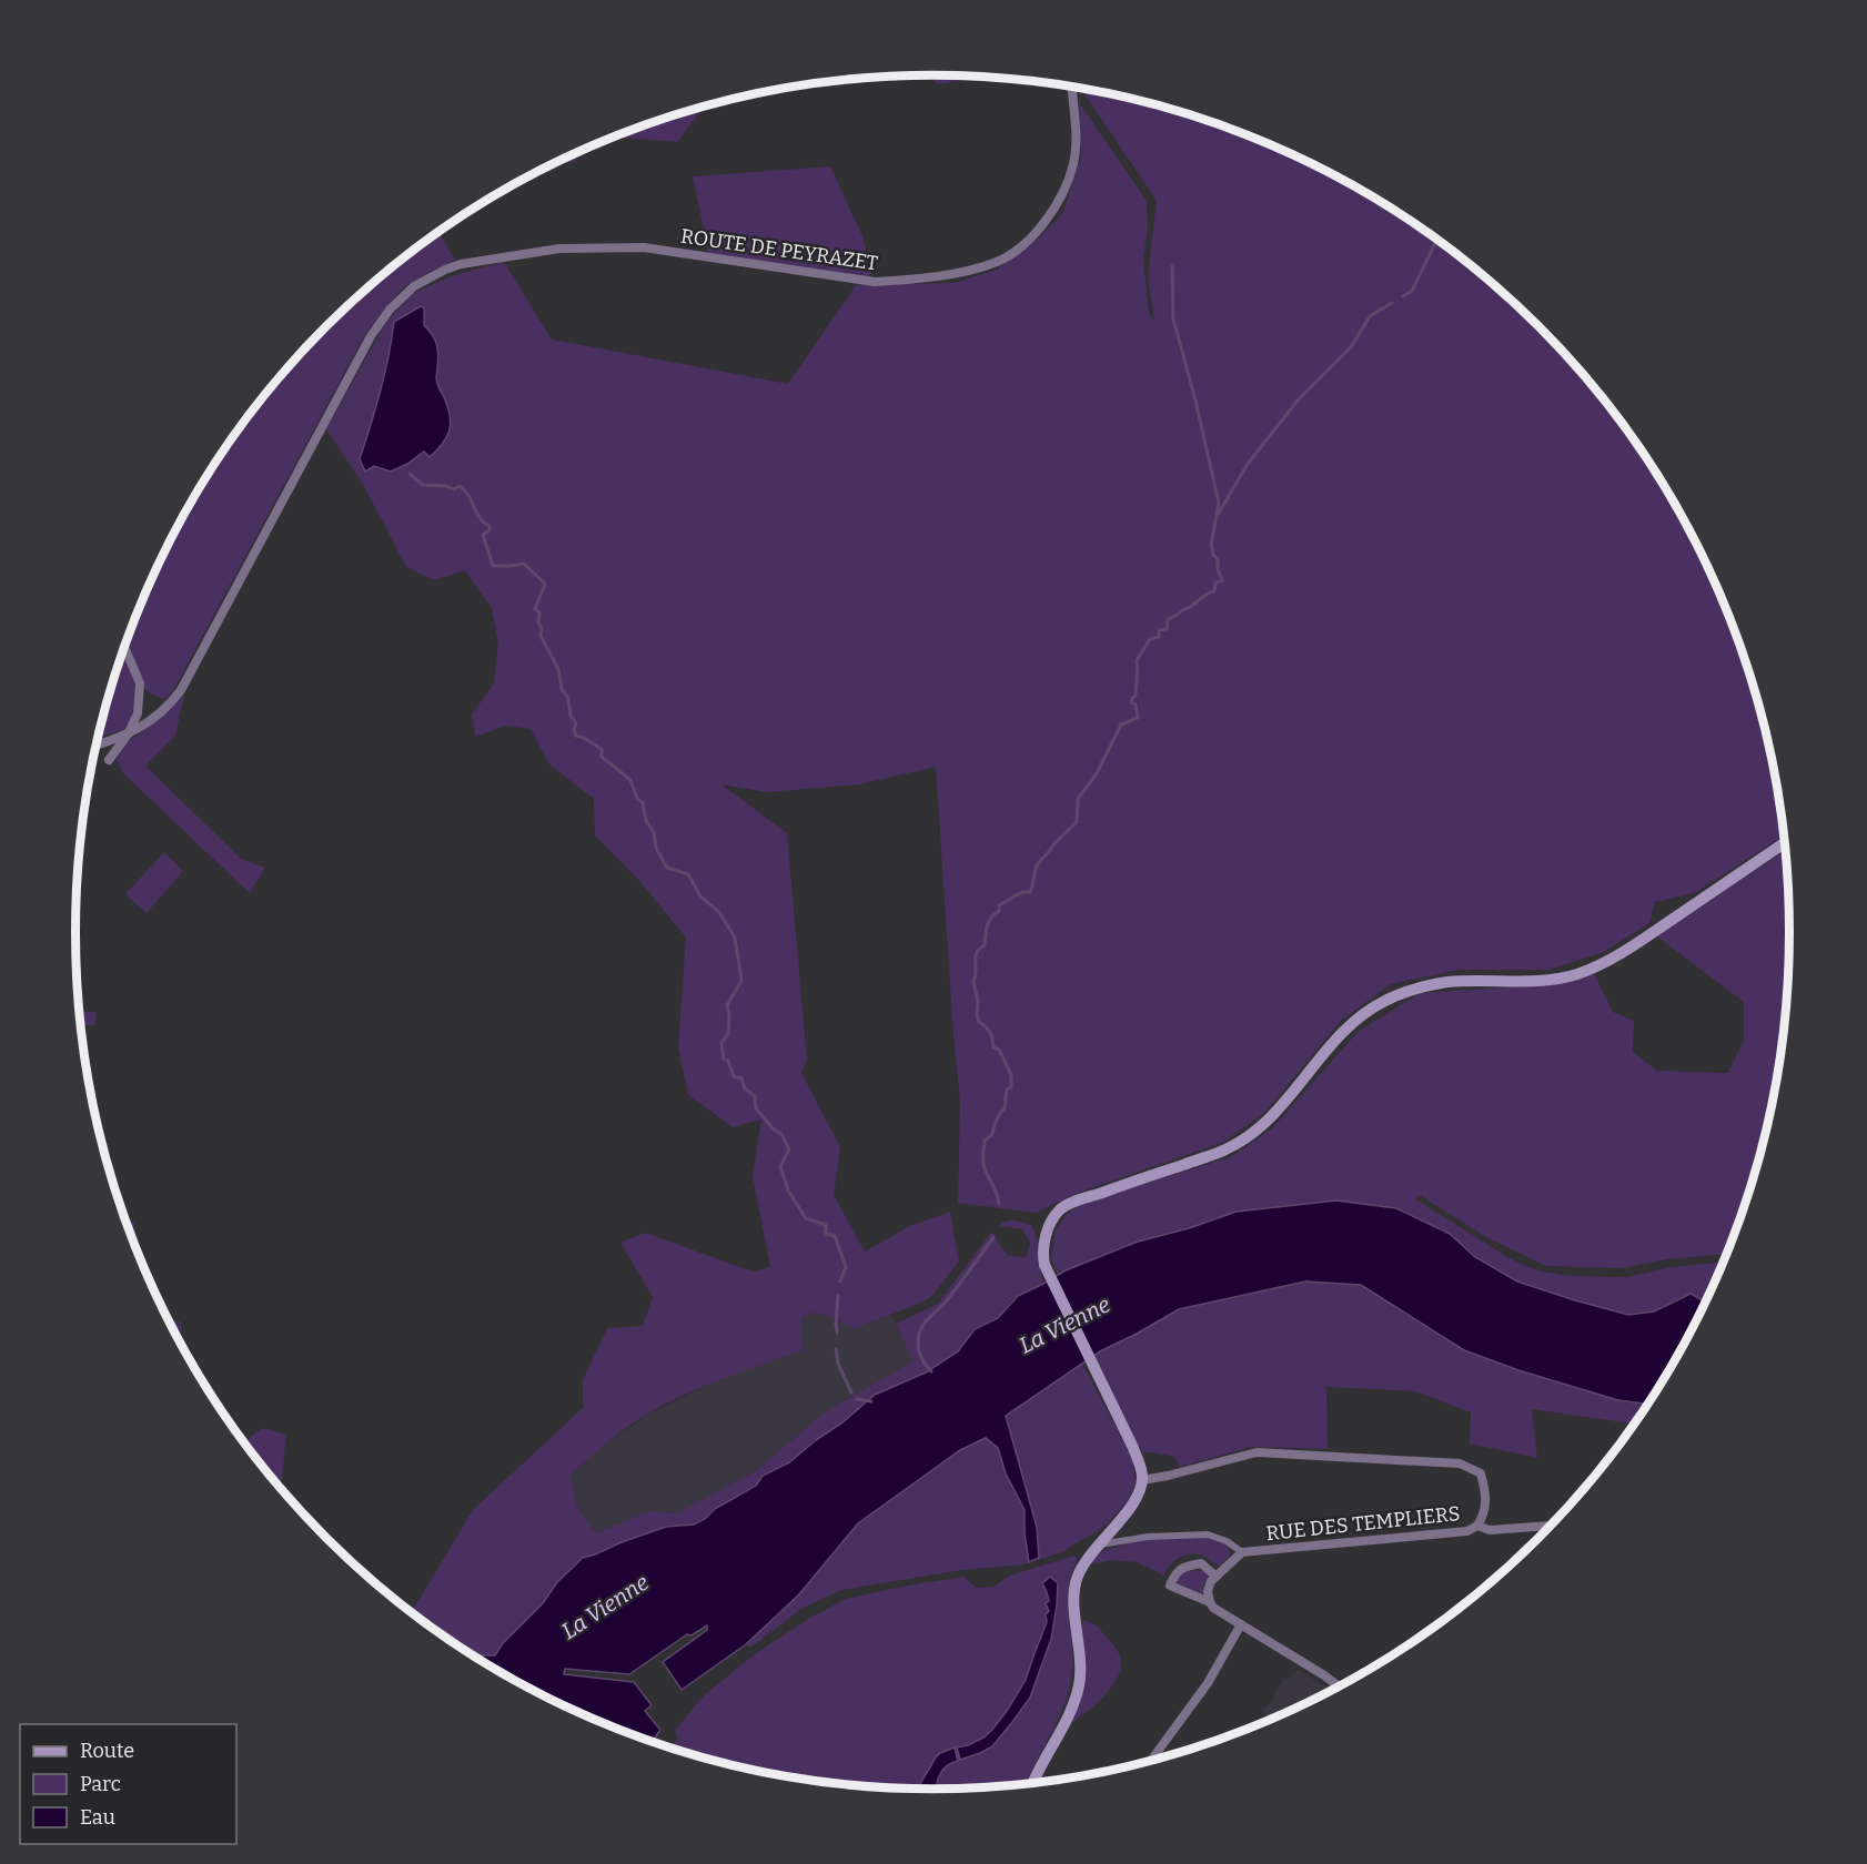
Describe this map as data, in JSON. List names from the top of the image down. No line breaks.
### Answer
{"streets":{"street":["ROUTE DE PEYRAZET","RUE DES TEMPLIERS"]},"water":["La Vienne"],"legend":["Route","Parc","Eau"]}
